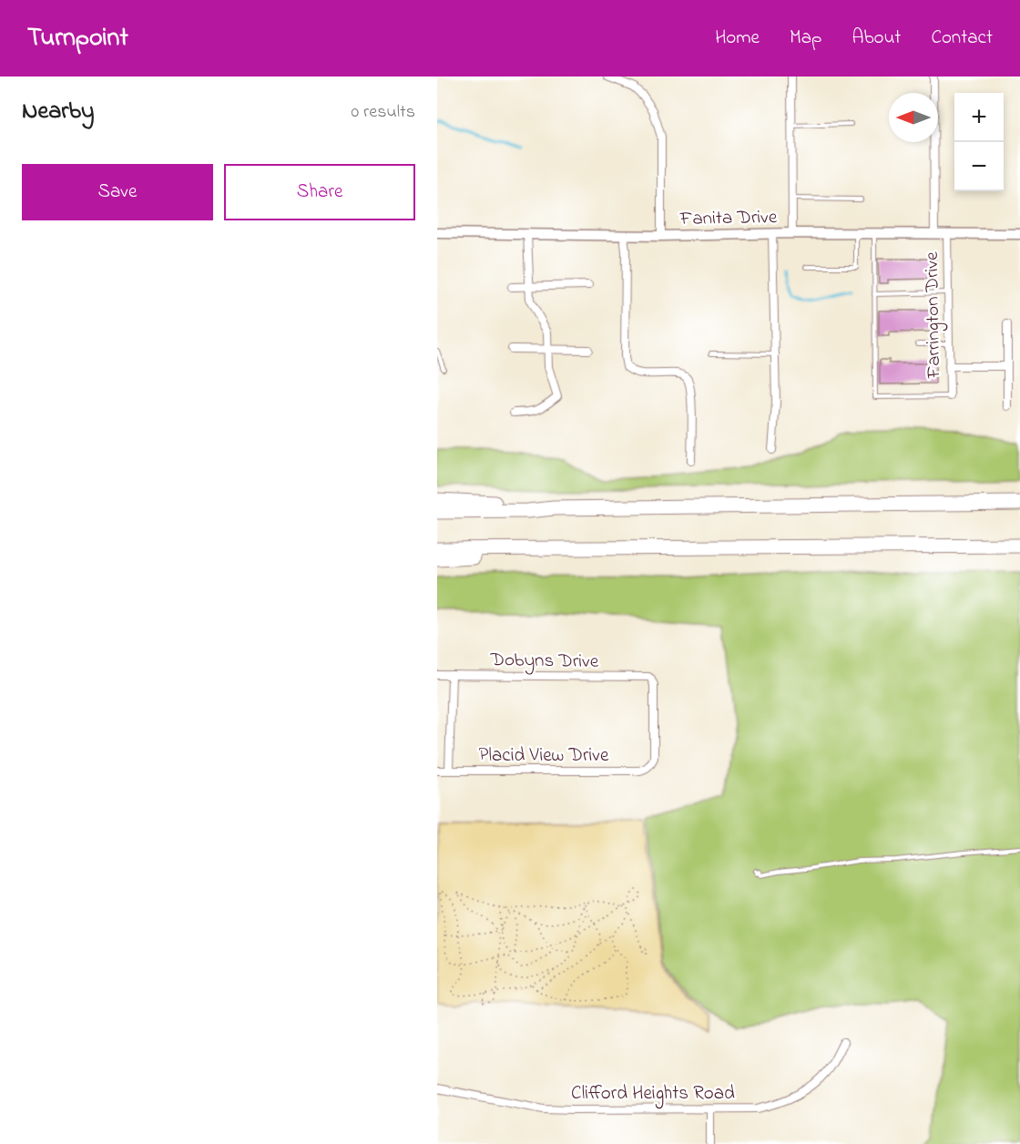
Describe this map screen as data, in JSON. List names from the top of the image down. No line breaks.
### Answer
{"streets":{"main road":["Fanita Drive"],"street":["Farrington Drive","Dobyns Drive","Placid View Drive","Clifford Heights Road"]},"crossings":[["Fanita Drive","Farrington Drive"],["Dobyns Drive","Placid View Drive"]],"north":"left","page":{"header":"Turnpoint","nav":["Home","Map","About","Contact"],"heading":["Nearby","0 results"],"map_buttons":["+","−"],"buttons":["Save","Share"]}}
